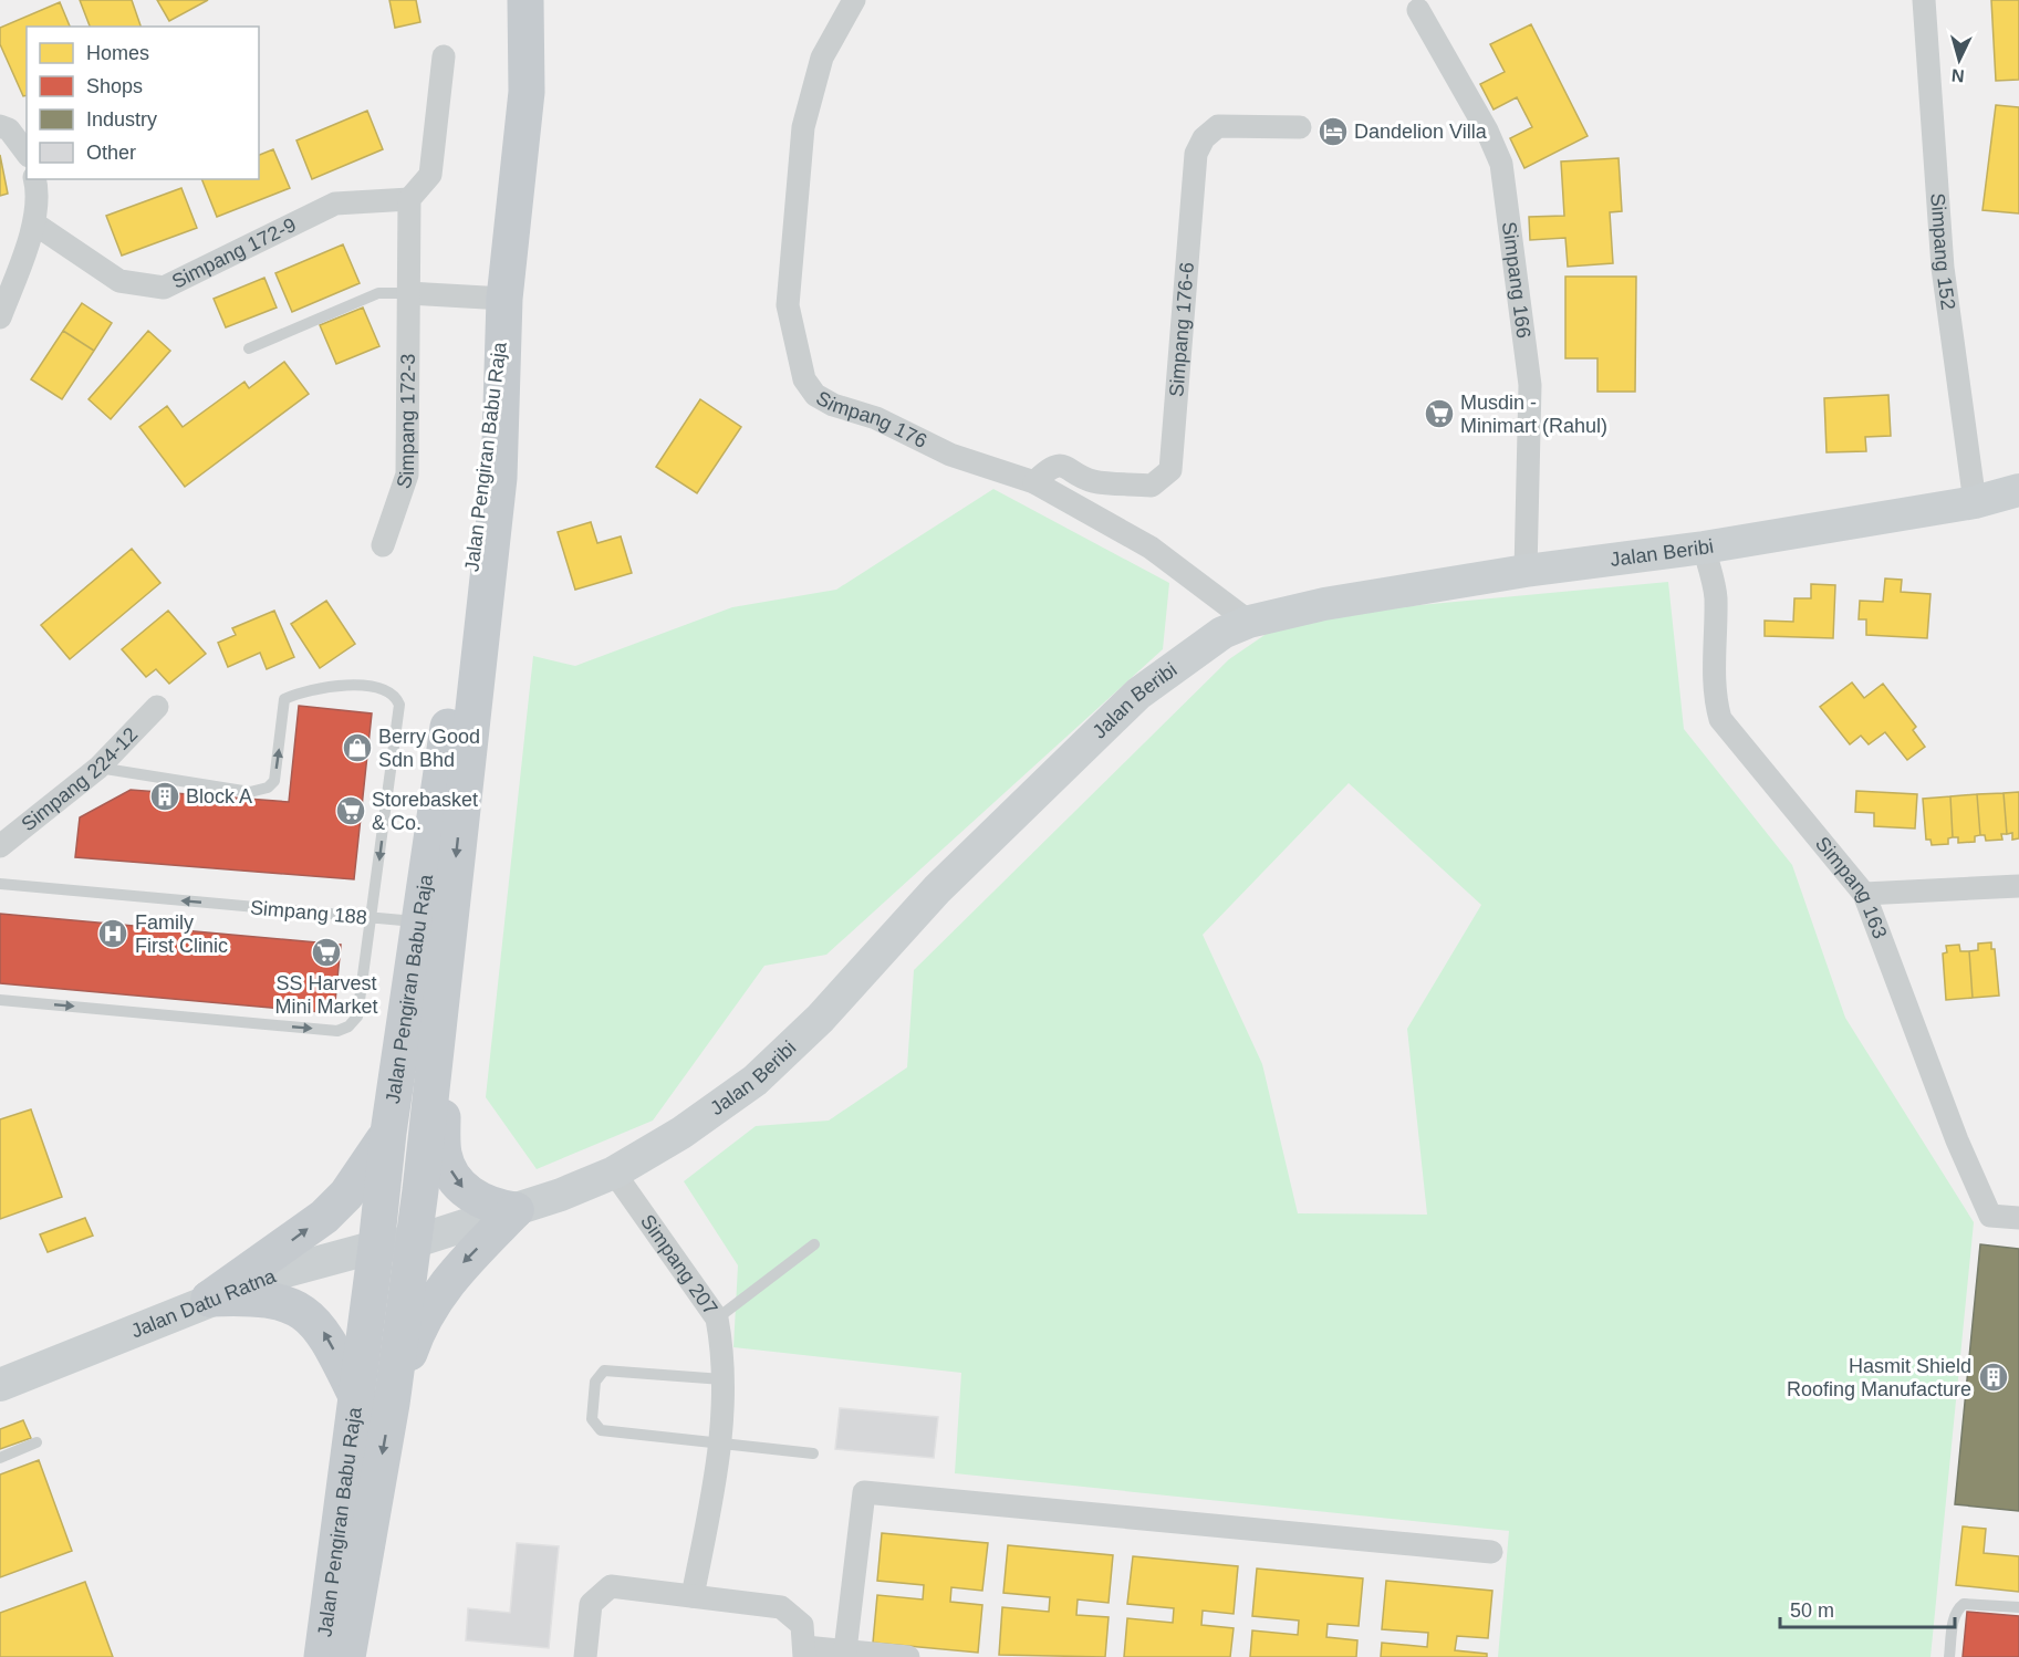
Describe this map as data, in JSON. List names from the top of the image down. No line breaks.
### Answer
{"streets":{"main road":["Jalan Pengiran Babu Raja","Jalan Beribi","Jalan Datu Ratna"],"street":["Simpang 152","Simpang 172-9","Simpang 166","Simpang 176-6","Simpang 176","Simpang 172-3","Simpang 224-12","Simpang 163","Simpang 207"],"lane":["Simpang 188"]},"crossings":[["Simpang 152","Jalan Beribi"],["Simpang 172-9","Simpang 172-3"],["Simpang 166","Jalan Beribi"],["Simpang 176-6","Simpang 176"],["Simpang 176","Jalan Beribi"],["Jalan Pengiran Babu Raja","Jalan Beribi"],["Jalan Pengiran Babu Raja","Simpang 188"],["Jalan Pengiran Babu Raja","Jalan Datu Ratna"],["Jalan Beribi","Simpang 163"],["Jalan Beribi","Simpang 207"],["Jalan Beribi","Jalan Datu Ratna"]],"one_way":["Simpang 188"],"places":{"hotel":["Dandelion Villa"],"supermarket":["Musdin - Minimart (Rahul)","Storebasket & Co.","SS Harvest Mini Market"],"shop":["Berry Good Sdn Bhd"],"building":["Block A","Hasmit Shield Roofing Manufacture"],"hospital":["Family First Clinic"]},"legend":["Homes","Shops","Industry","Other"],"scale_bar":"50 m","north":"bottom"}
